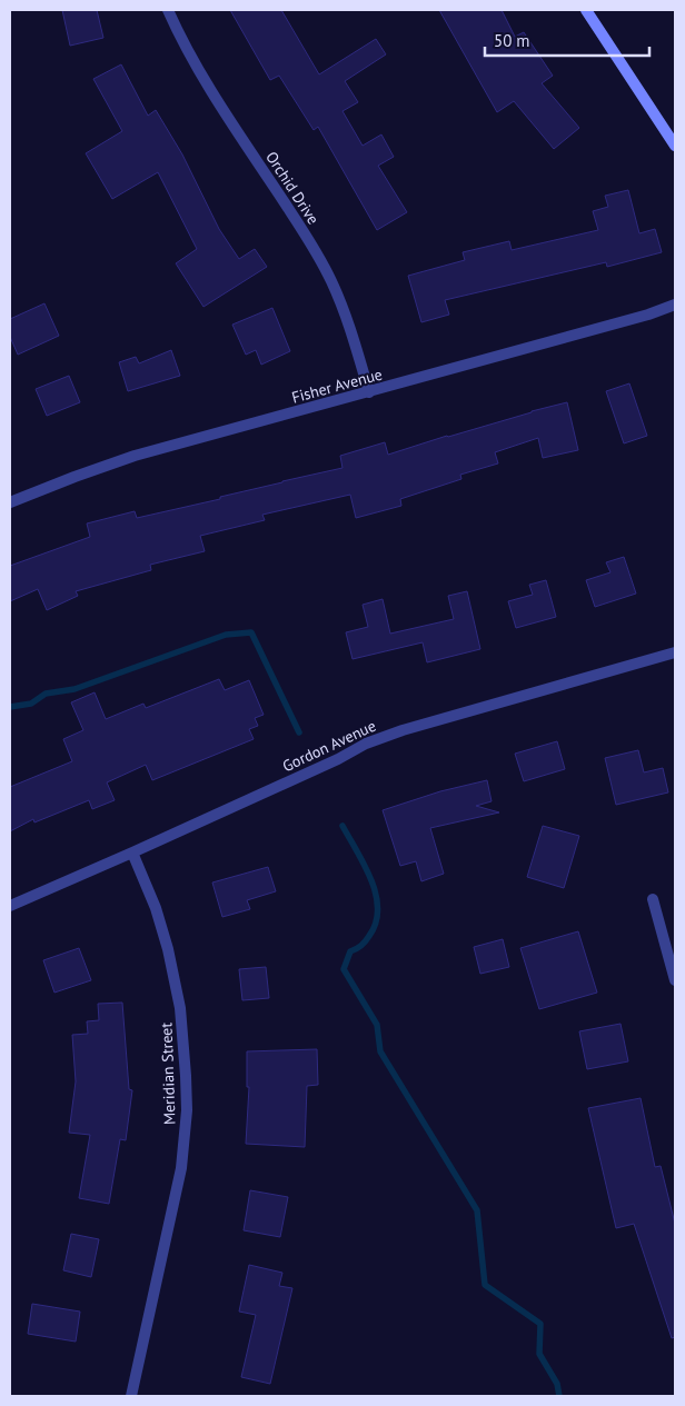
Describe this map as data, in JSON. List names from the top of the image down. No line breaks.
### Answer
{"streets":{"street":["Orchid Drive","Fisher Avenue","Gordon Avenue","Meridian Street"]},"crossings":[["Orchid Drive","Fisher Avenue"],["Gordon Avenue","Meridian Street"]],"scale_bar":"50 m"}
